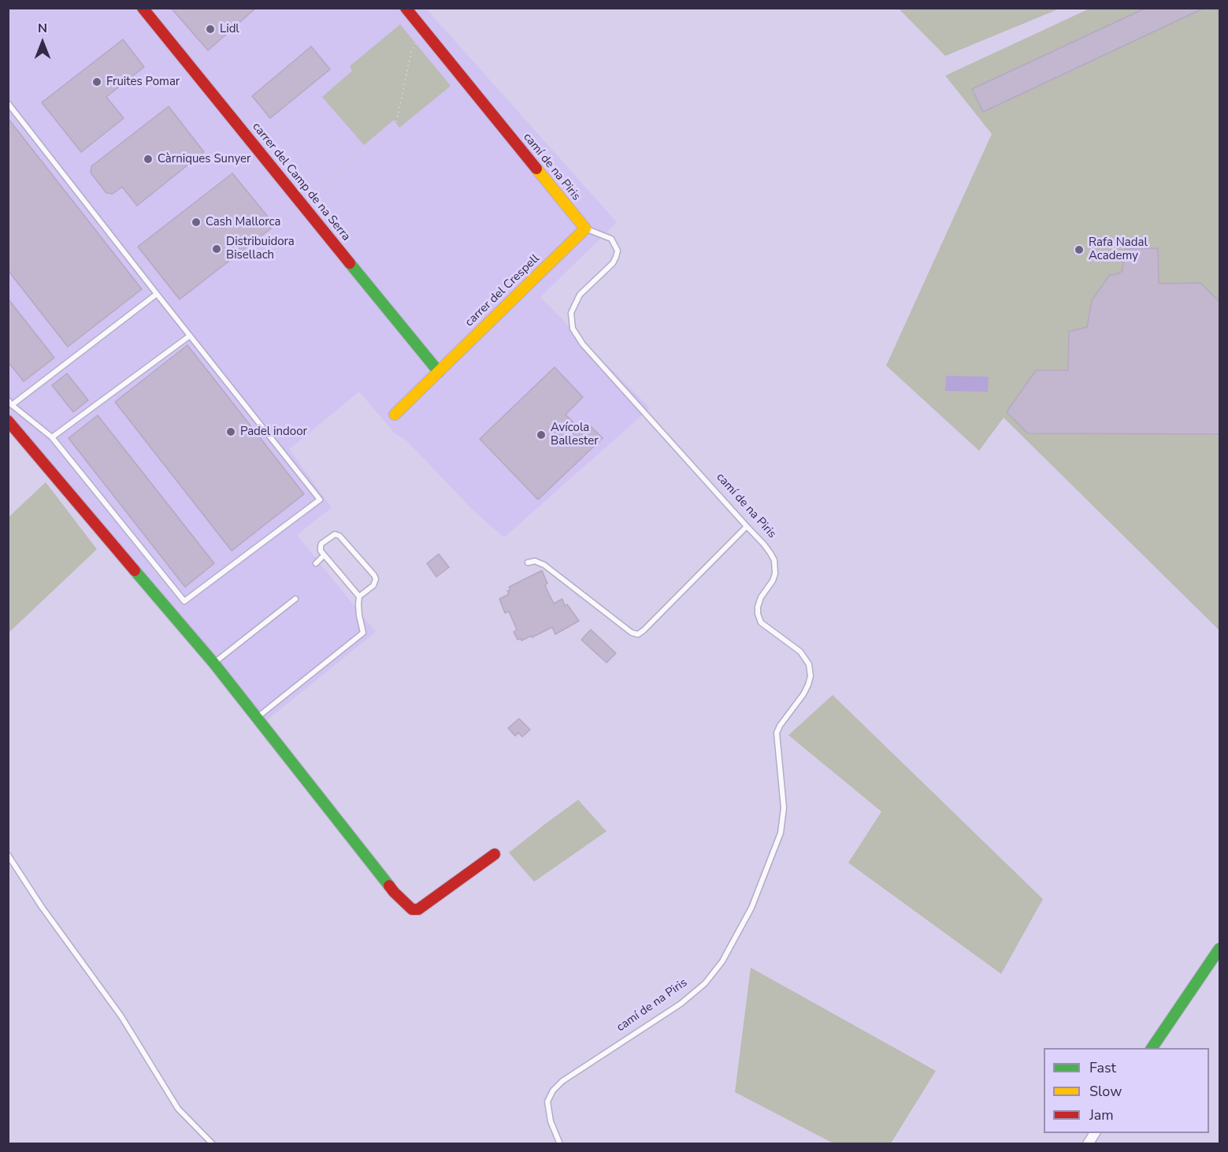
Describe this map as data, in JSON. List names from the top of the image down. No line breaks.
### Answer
{"streets":{"street":["camí de na Piris","carrer del Camp de na Serra","carrer del Crespell"]},"crossings":[["camí de na Piris","carrer del Crespell"],["carrer del Camp de na Serra","carrer del Crespell"]],"places":["Lidl","Fruites Pomar","Càrniques Sunyer","Cash Mallorca","Distribuidora Bisellach","Rafa Nadal Academy","Padel indoor","Avícola Ballester"],"legend":["Fast","Slow","Jam"],"north":"top"}
